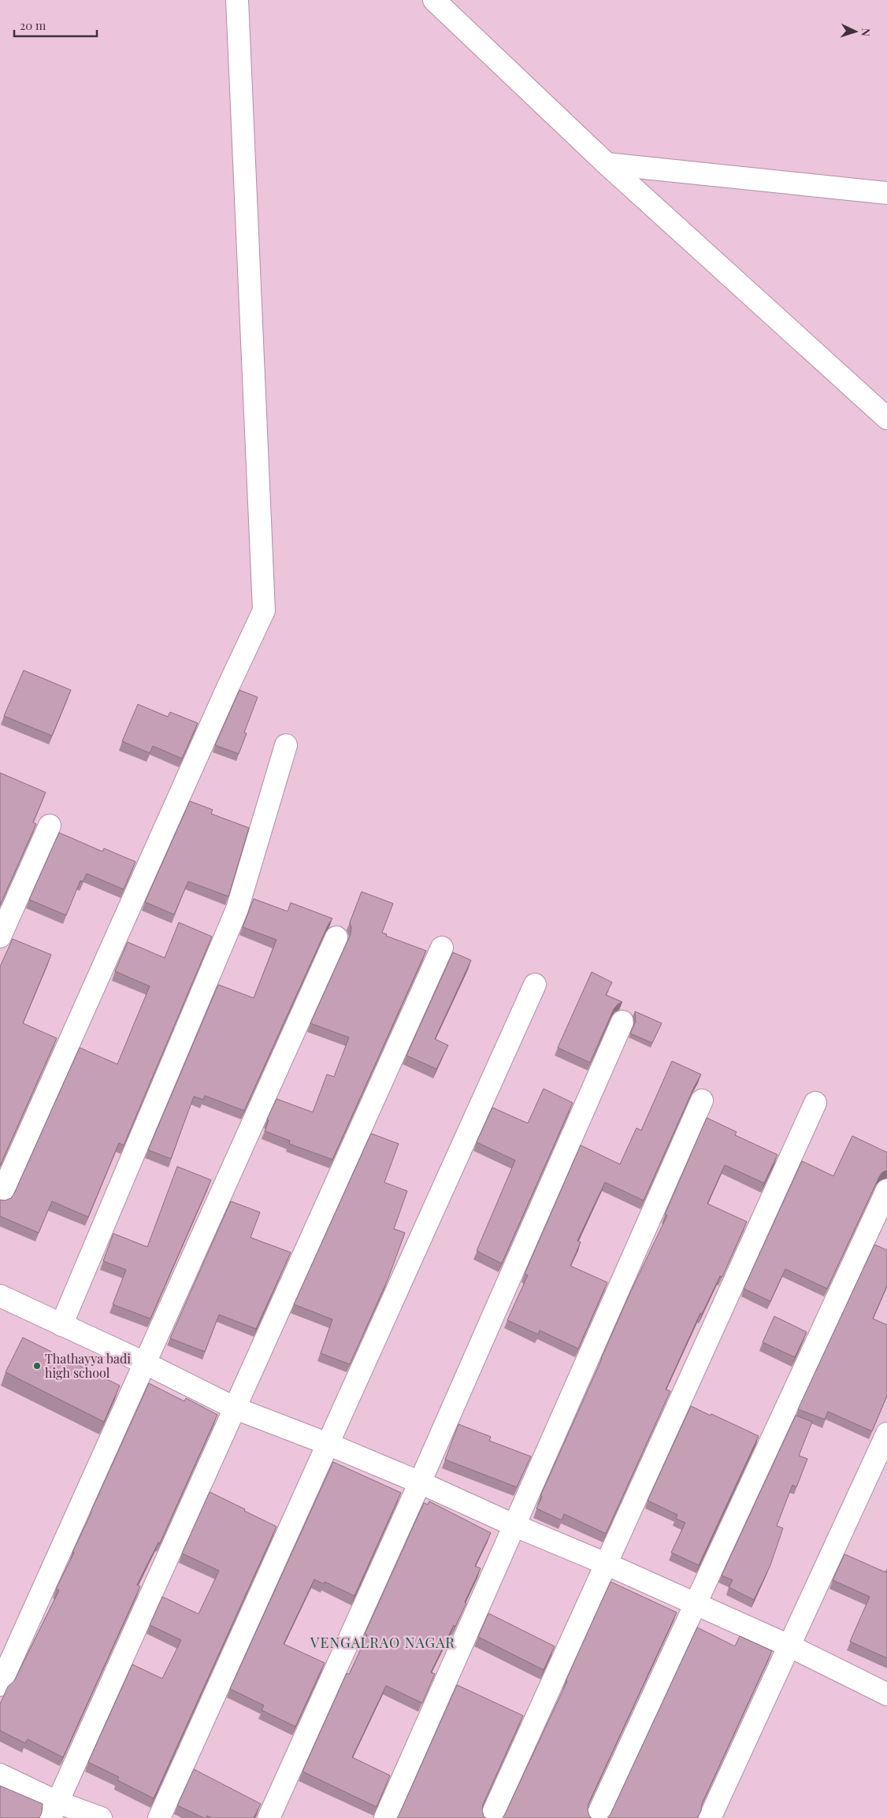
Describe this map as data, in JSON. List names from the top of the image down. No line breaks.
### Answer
{"districts":["VENGALRAO NAGAR"],"places":["Thathayya badi high school"],"scale_bar":"20 m","north":"right"}
